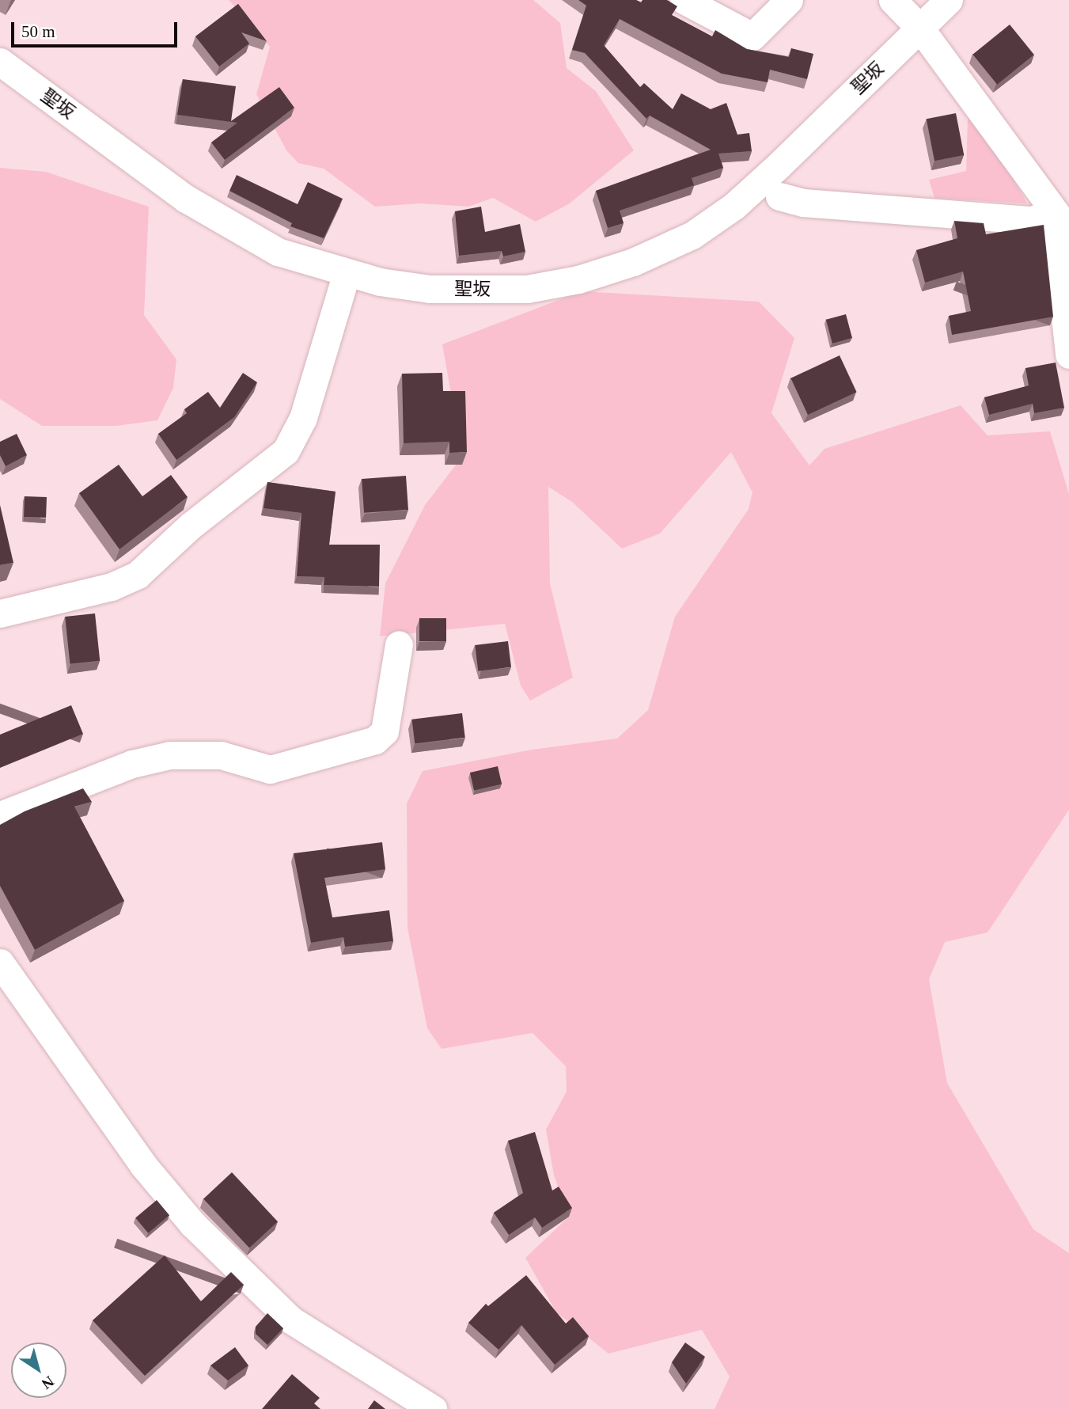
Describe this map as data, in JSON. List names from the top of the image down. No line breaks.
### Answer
{"streets":{"street":["聖坂"]},"scale_bar":"50 m","north":"bottom right"}
